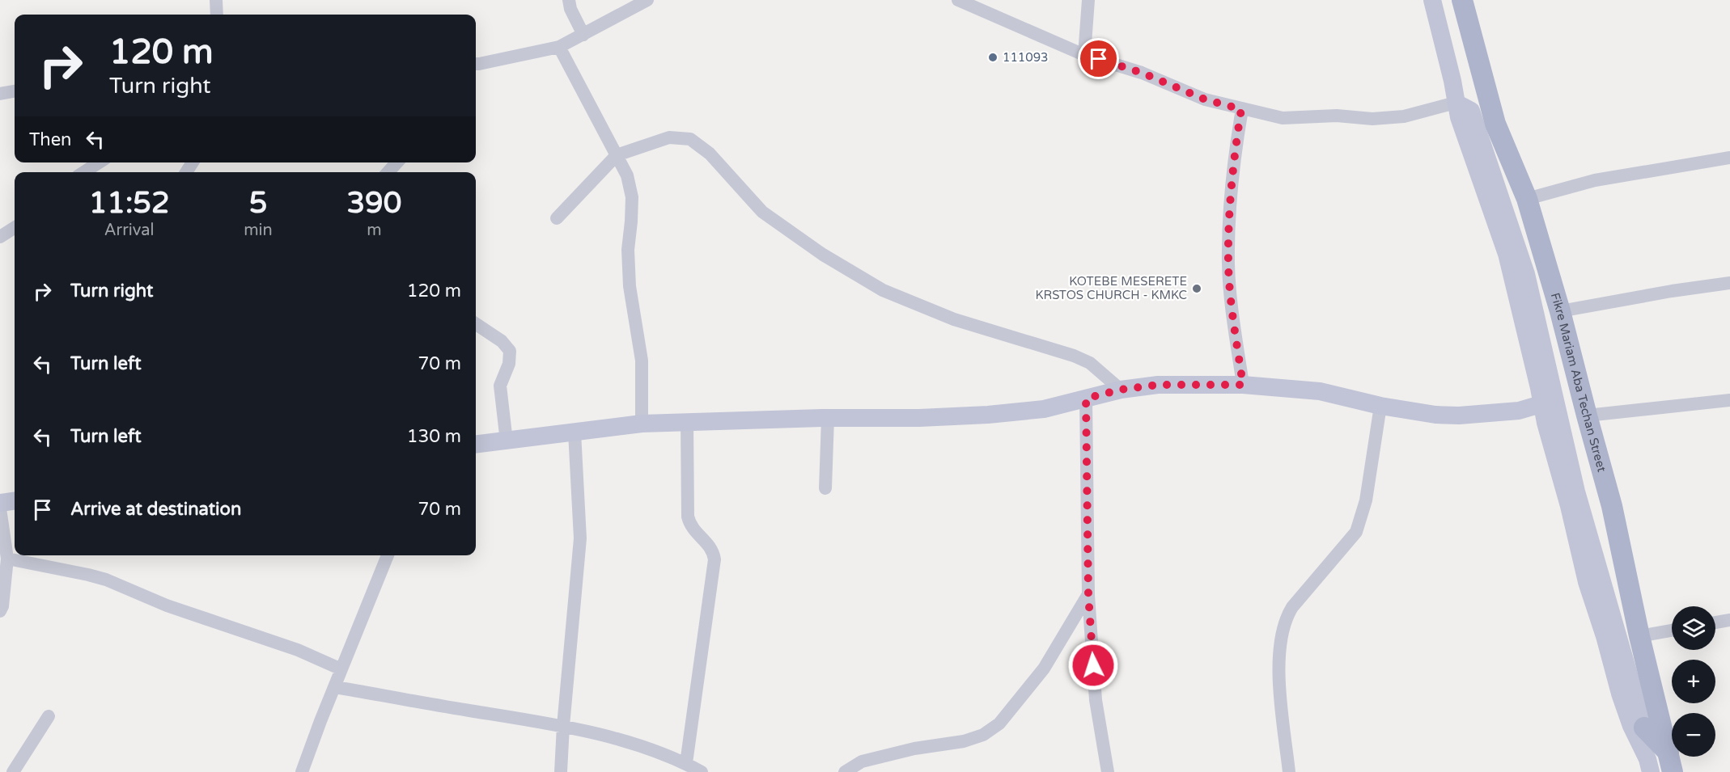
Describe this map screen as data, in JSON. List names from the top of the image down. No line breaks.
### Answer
{"streets":{"main road":["Fikre Mariam Aba Techan Street"]},"places":["111093","KOTEBE MESERETE KRSTOS CHURCH - KMKC"],"page":{"turn":["120 m","Turn right"],"then":"Then","eta":["11:52","Arrival","5","min","390","m"],"list":[{"name":"Turn right","value":"120 m"},{"name":"Turn left","value":"70 m"},{"name":"Turn left","value":"130 m"},{"name":"Arrive at destination","value":"70 m"}],"map_buttons":["+","−"]}}
